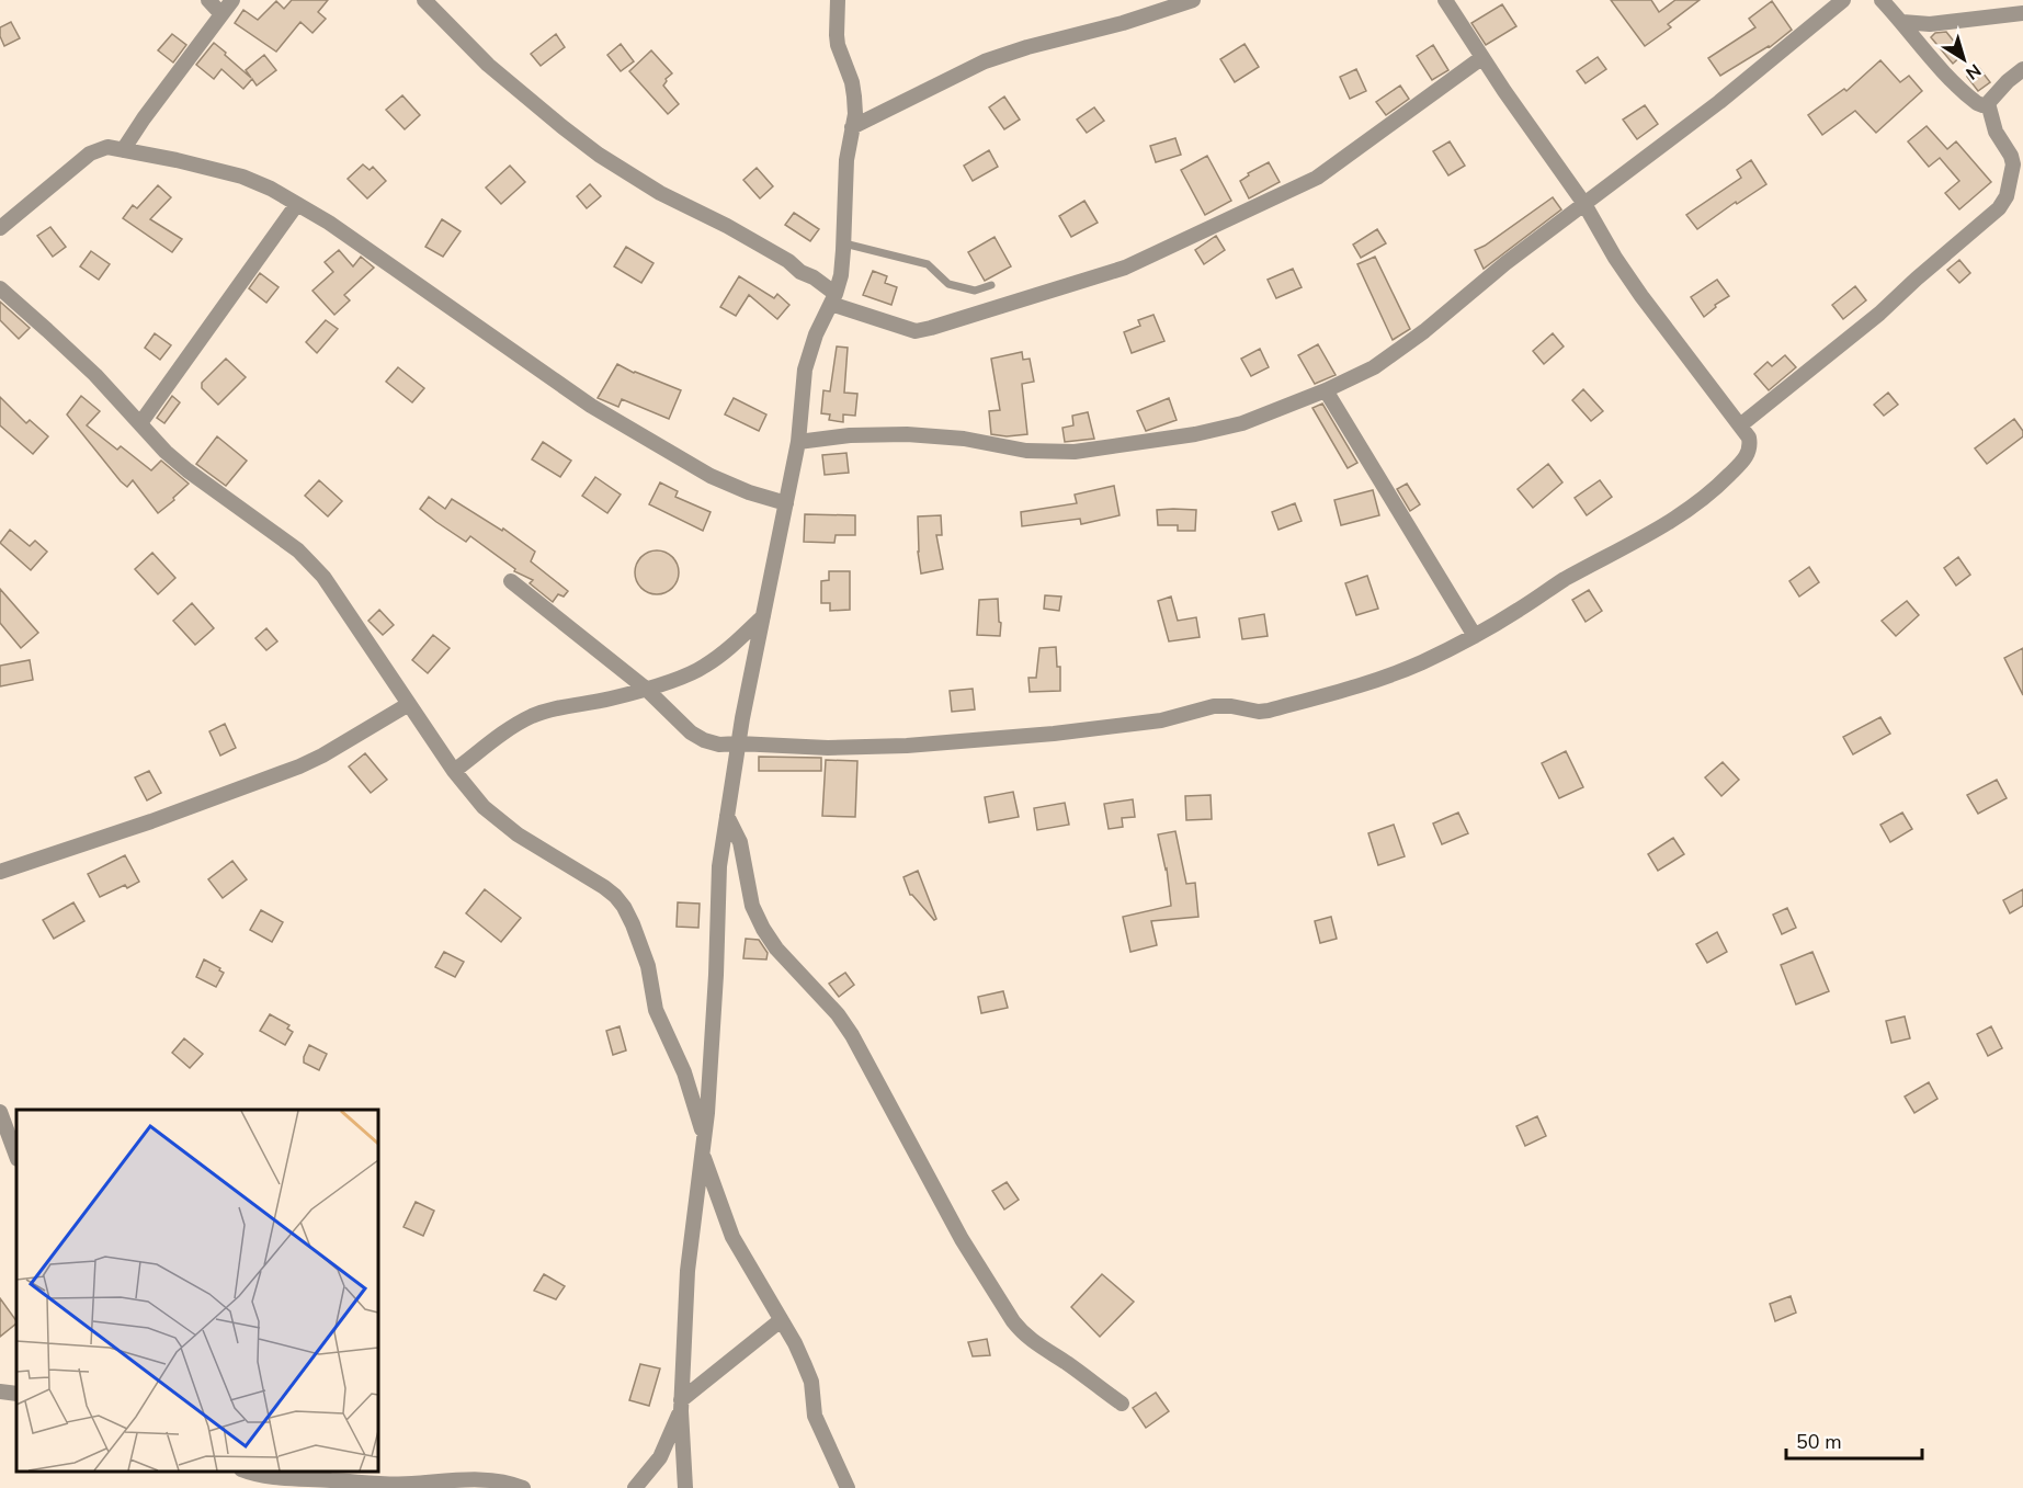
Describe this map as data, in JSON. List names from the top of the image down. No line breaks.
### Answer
{"scale_bar":"50 m","north":"bottom right"}
